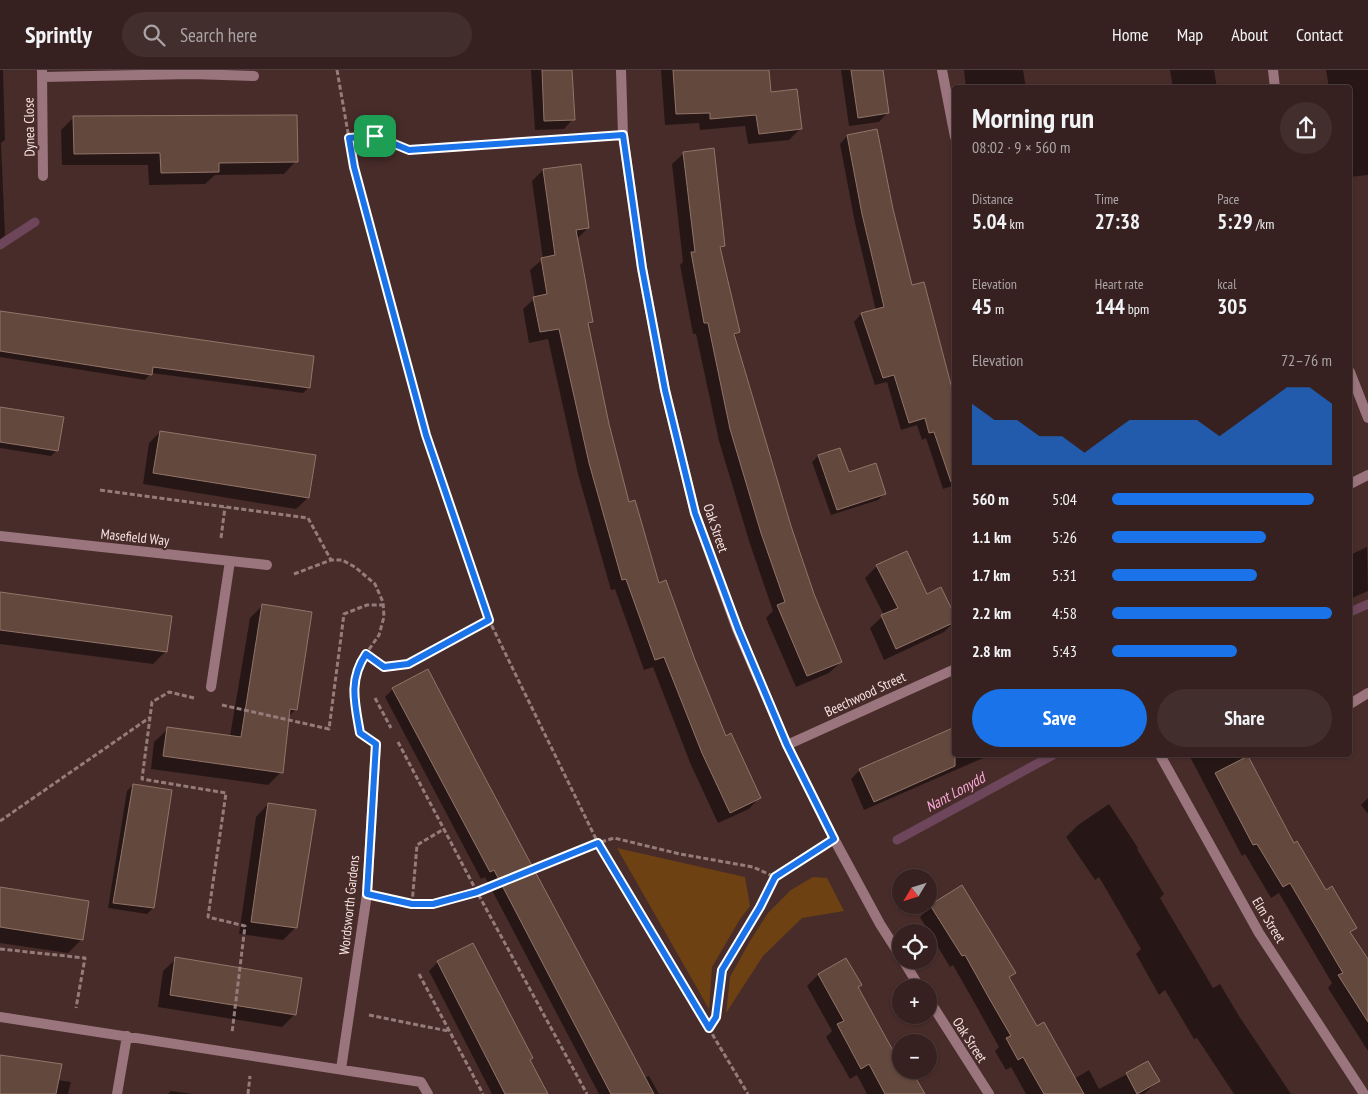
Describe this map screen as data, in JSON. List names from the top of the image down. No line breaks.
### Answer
{"streets":{"street":["Dynea Close","Oak Street","Masefield Way","Beechwood Street","Wordsworth Gardens","Elm Street"]},"crossings":[["Oak Street","Beechwood Street"]],"water":["Nant Lonydd"],"north":"bottom left","page":{"header":"Sprintly","search":"Search here","nav":["Home","Map","About","Contact"],"heading":["Morning run","08:02 · 9 × 560 m"],"stats":[["Distance","5.04 km"],["Time","27:38"],["Pace","5:29 /km"],["Elevation","45 m"],["Heart rate","144 bpm"],["kcal","305"]],"chart":["Elevation","72–76 m"],"list":[{"name":"560 m","note":"5:04"},{"name":"1.1 km","note":"5:26"},{"name":"1.7 km","note":"5:31"},{"name":"2.2 km","note":"4:58"},{"name":"2.8 km","note":"5:43"}],"buttons":["Save","Share"],"map_buttons":["+","−"]}}
